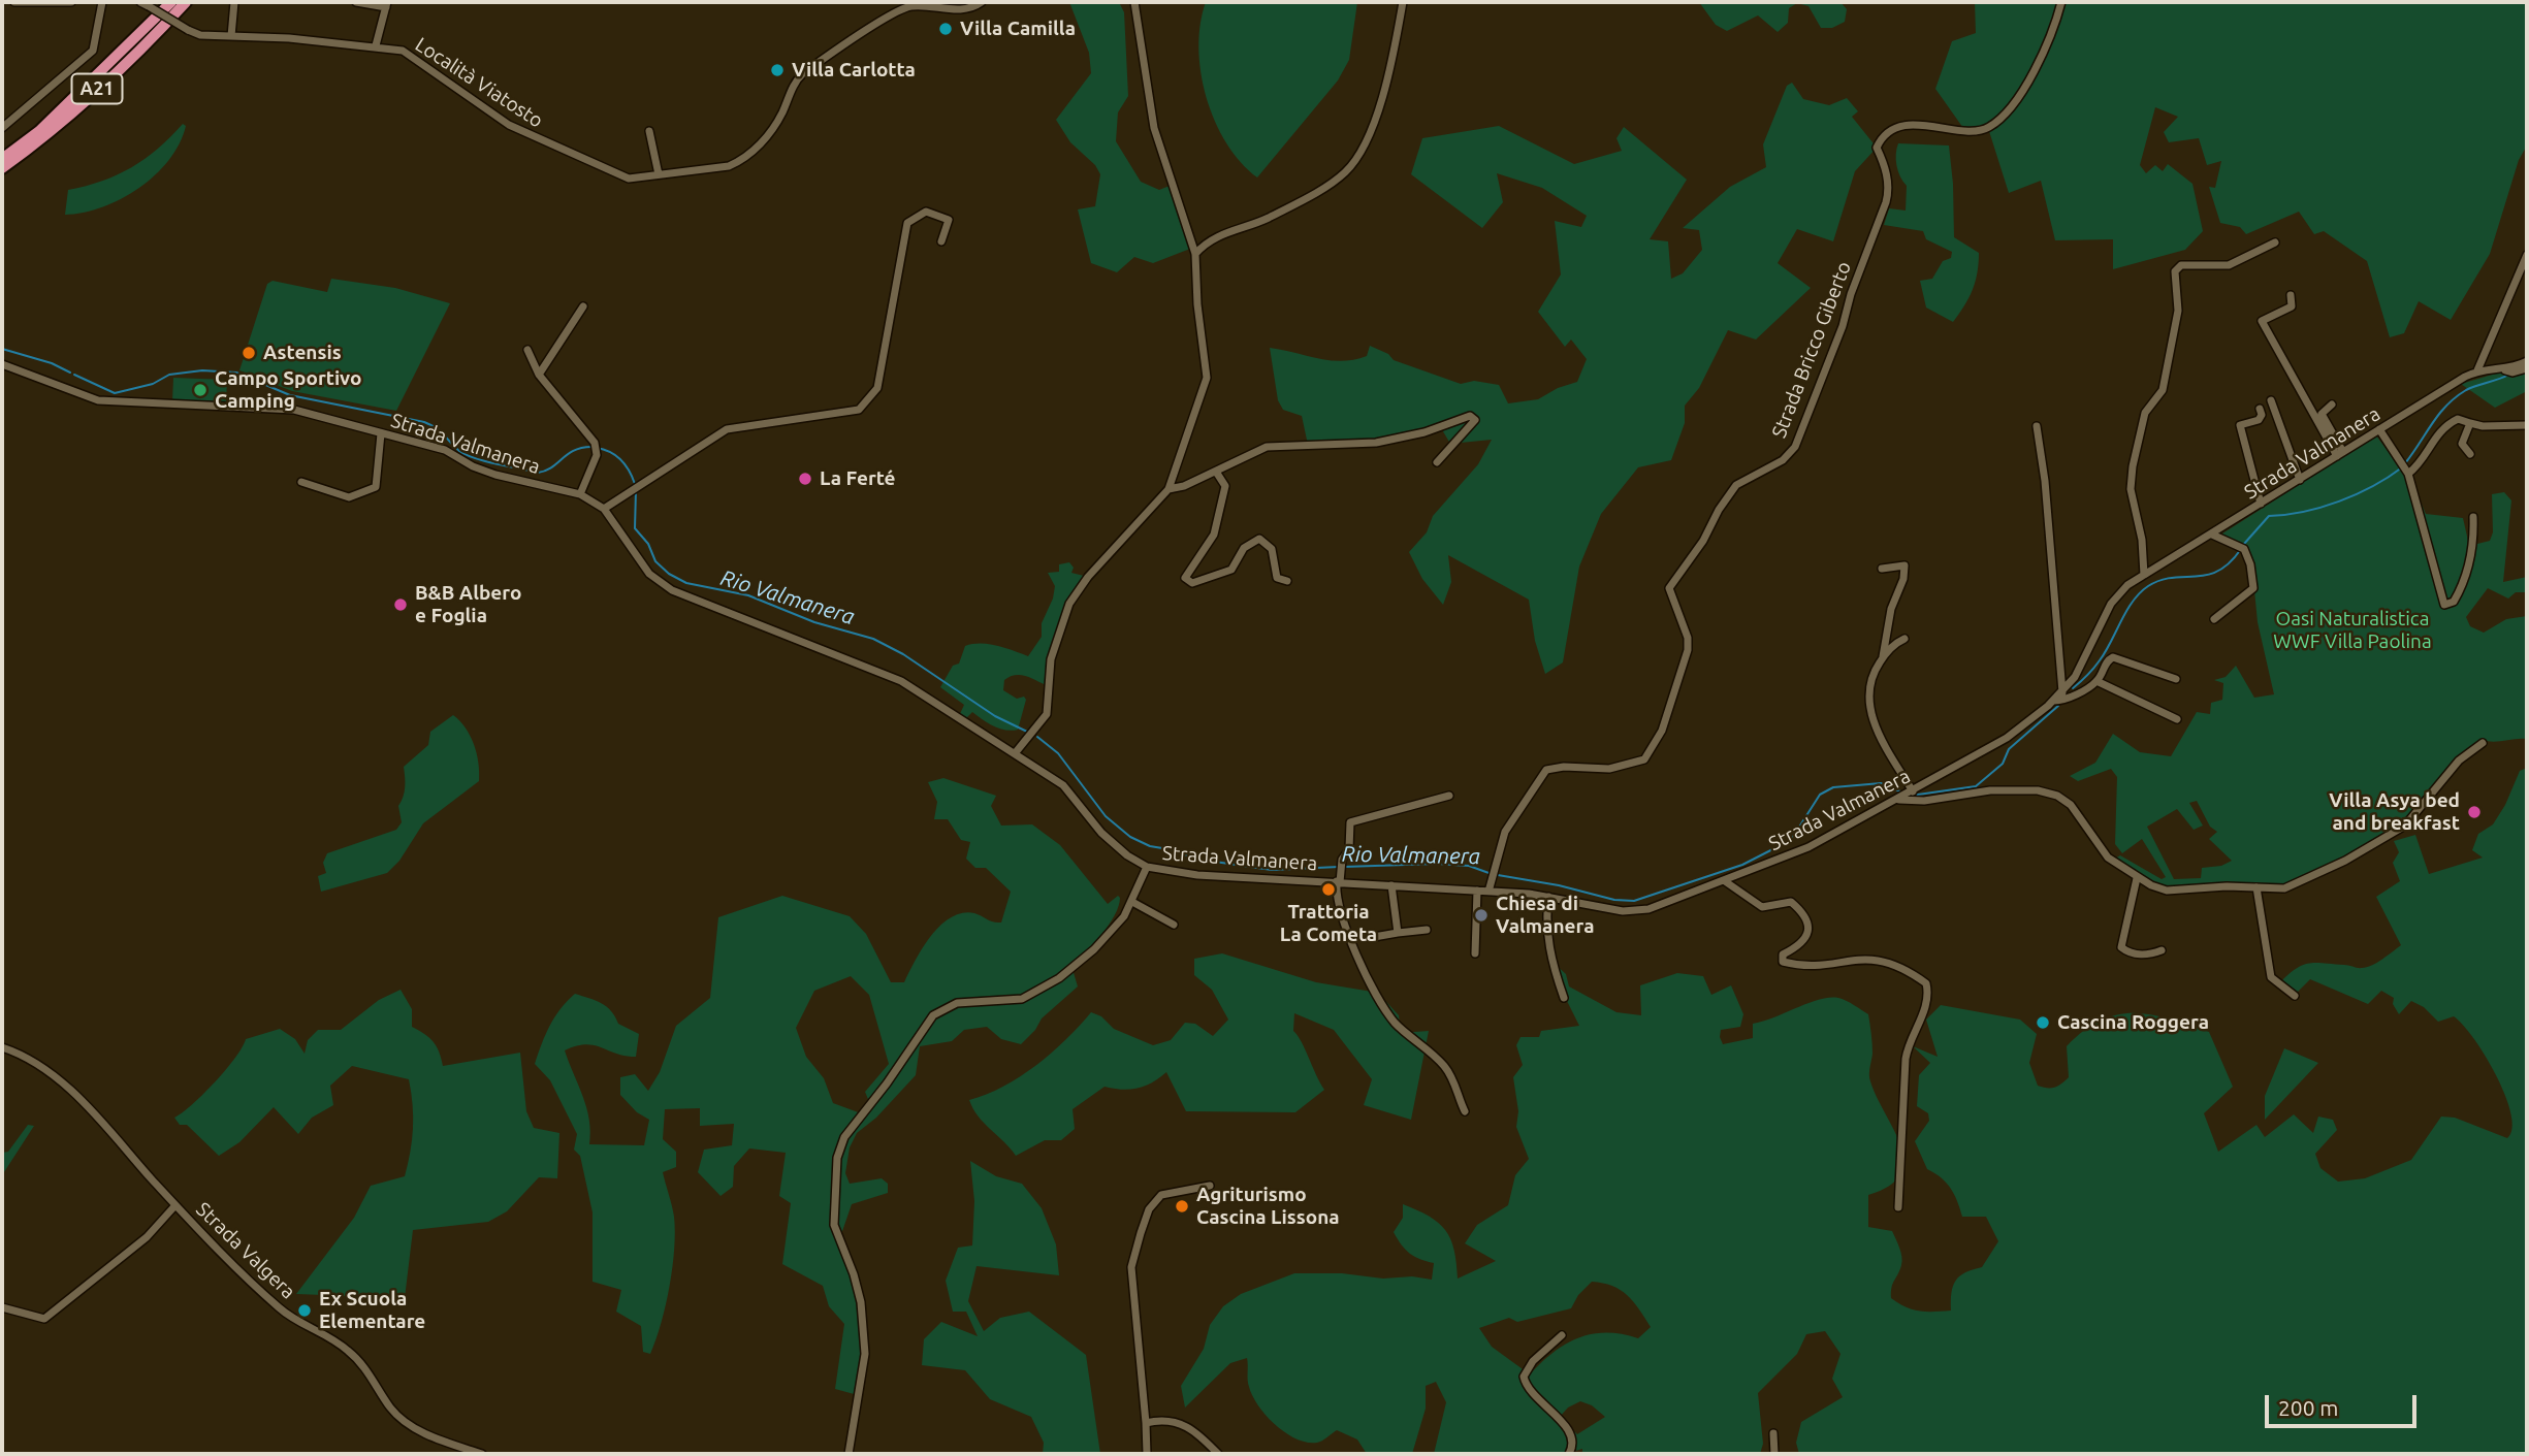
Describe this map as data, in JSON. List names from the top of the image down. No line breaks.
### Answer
{"streets":{"highway":["A21"],"street":["Località Viatosto","Strada Bricco Giberto","Strada Valmanera","Strada Valgera"]},"crossings":[["Strada Bricco Giberto","Strada Valmanera"]],"water":["Rio Valmanera"],"parks":["Oasi Naturalistica WWF Villa Paolina"],"places":["Villa Camilla","Villa Carlotta","Astensis","Campo Sportivo Camping","La Ferté","B&B Albero e Foglia","Villa Asya bed and breakfast","Trattoria La Cometa","Chiesa di Valmanera","Cascina Roggera","Agriturismo Cascina Lissona","Ex Scuola Elementare"],"scale_bar":"200 m"}
